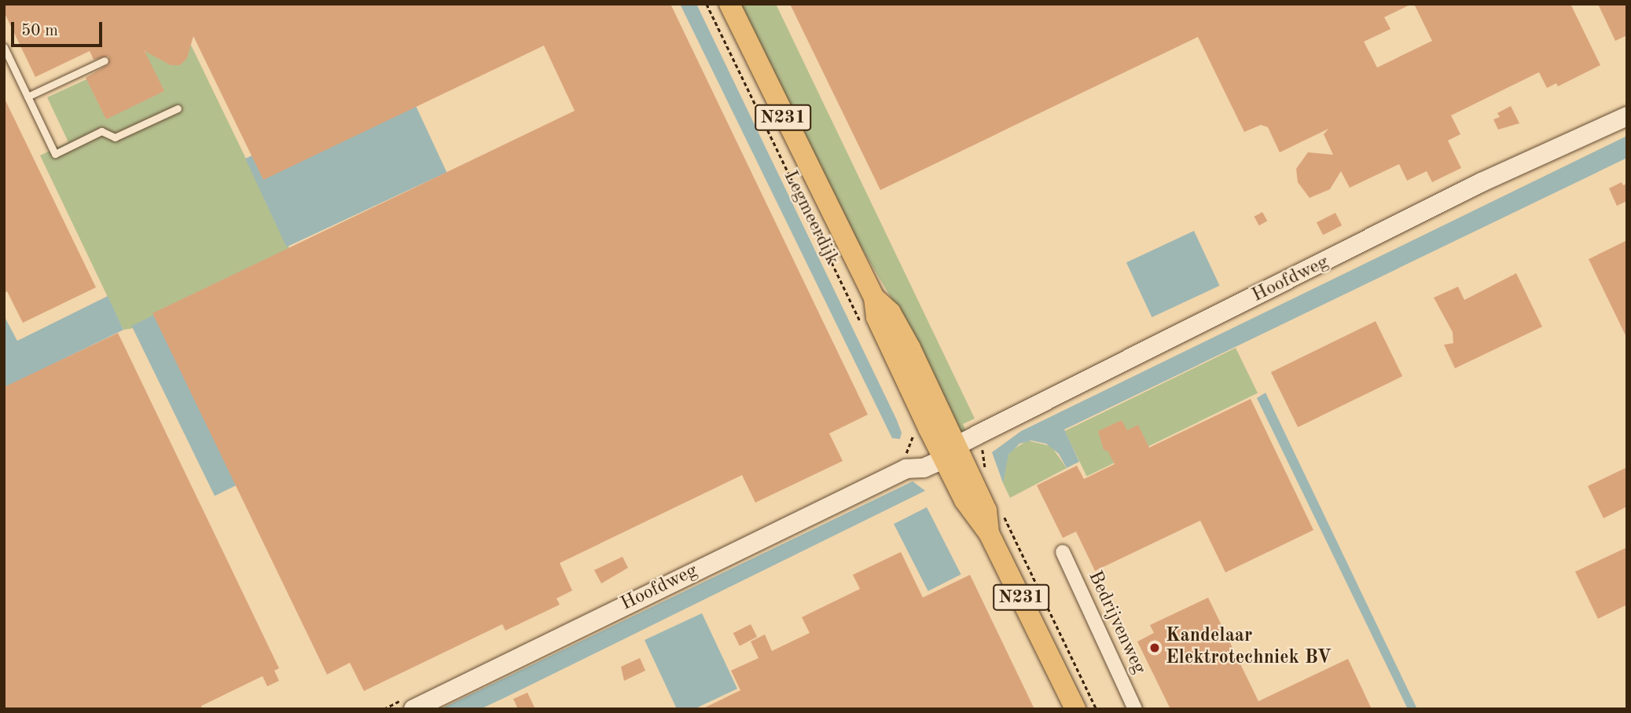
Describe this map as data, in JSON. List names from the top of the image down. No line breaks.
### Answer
{"streets":{"main road":["N231","Legmeerdijk"],"street":["Hoofdweg","Bedrijvenweg"]},"crossings":[["N231","Legmeerdijk"],["N231","Hoofdweg"],["Legmeerdijk","Hoofdweg"]],"places":["Kandelaar Elektrotechniek BV"],"scale_bar":"50 m"}
